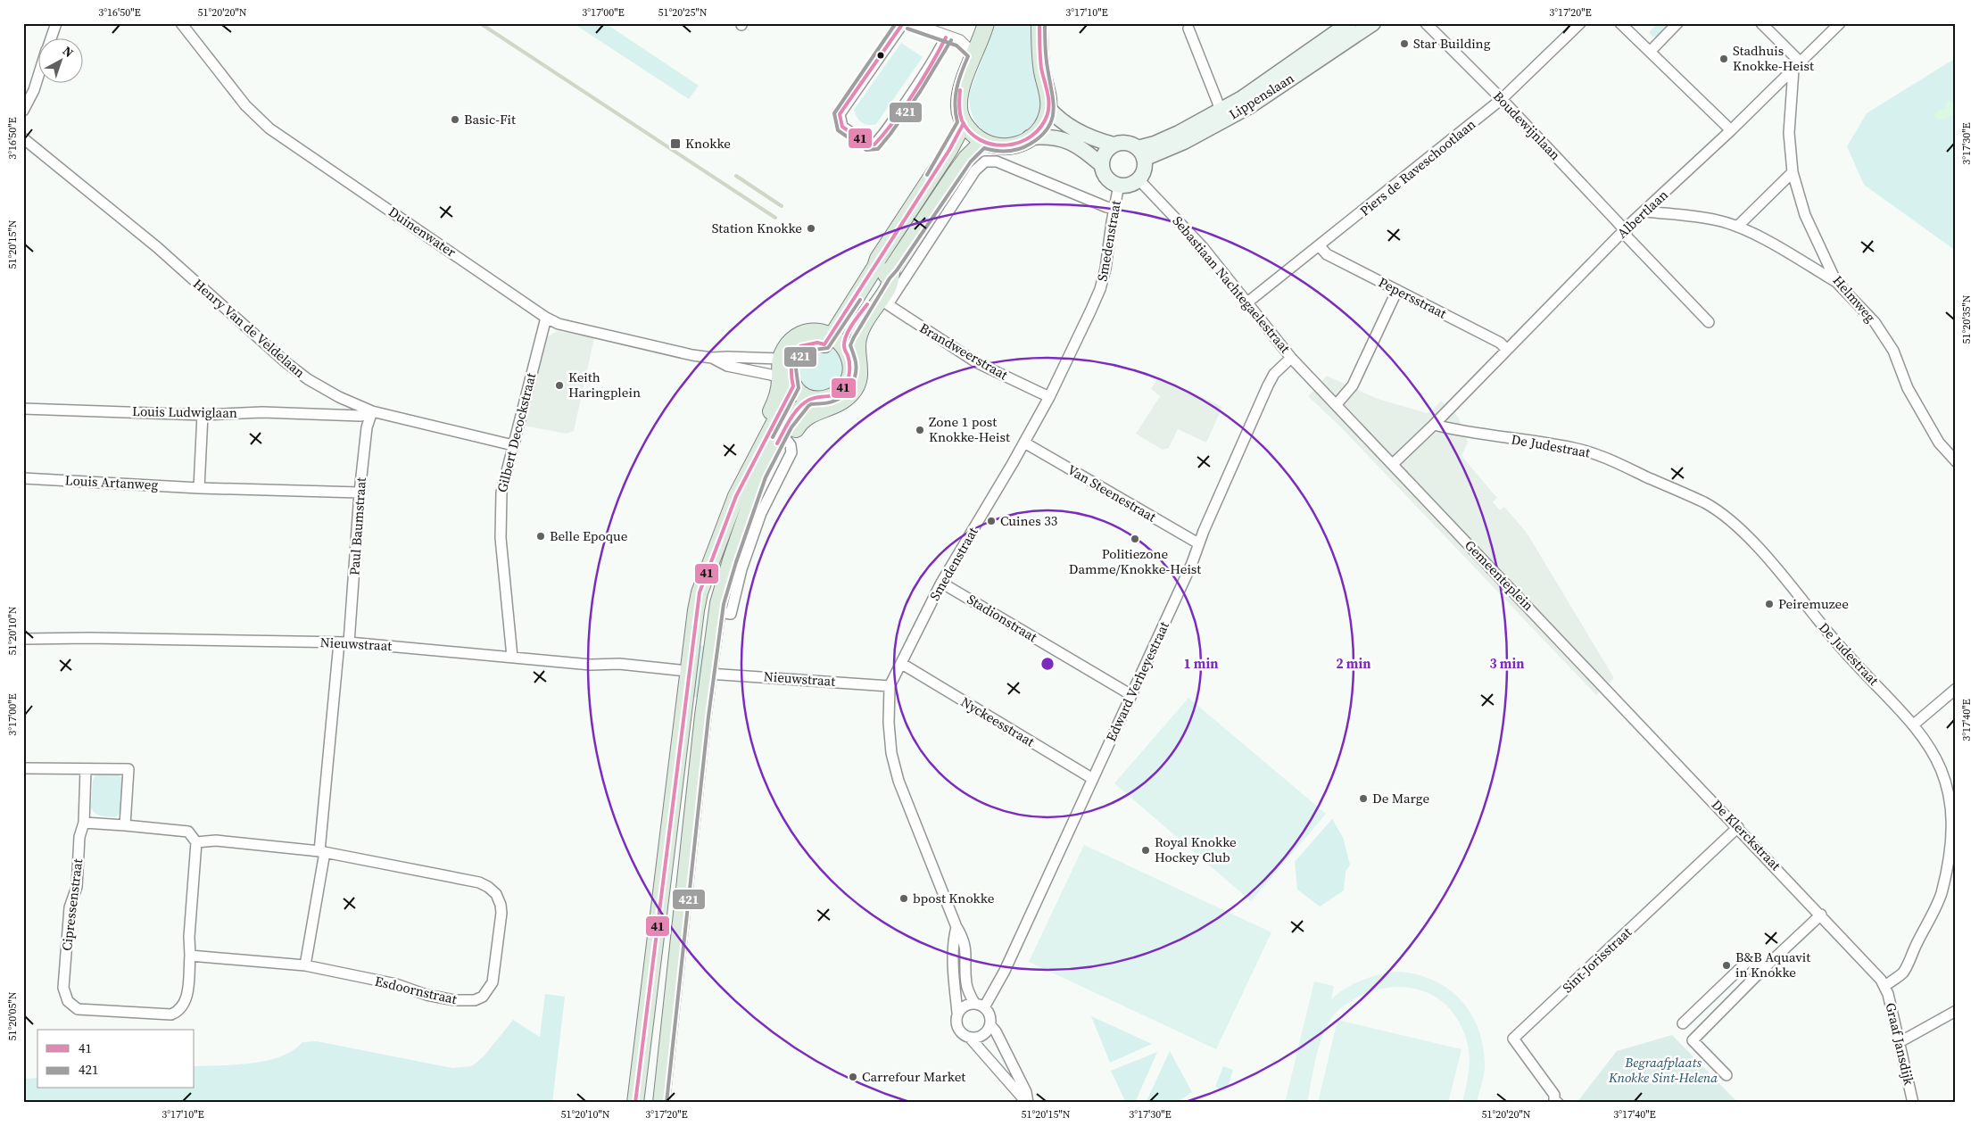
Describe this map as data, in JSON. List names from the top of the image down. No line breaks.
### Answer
{"streets":{"main road":["Lippenslaan"],"street":["Boudewijnlaan","Piers de Raveschootlaan","Albertlaan","Duinenwater","Smedenstraat","Sebastiaan Nachtegaelestraat","Pepersstraat","Helmweg","Henry Van de Veldelaan","Brandweerstraat","Louis Ludwiglaan","Gilbert Decockstraat","De Judestraat","Louis Artanweg","Van Steenestraat","Paul Baumstraat","Gemeenteplein","Stadionstraat","Nieuwstraat","Edward Verheyestraat","Nyckeesstraat","De Klerckstraat","Cipressenstraat","Sint-Jorisstraat","Esdoornstraat","Graaf Jansdijk"]},"crossings":[["Lippenslaan","Smedenstraat"],["Lippenslaan","Sebastiaan Nachtegaelestraat"],["Boudewijnlaan","Piers de Raveschootlaan"],["Boudewijnlaan","Albertlaan"],["Piers de Raveschootlaan","Sebastiaan Nachtegaelestraat"],["Piers de Raveschootlaan","Pepersstraat"],["Albertlaan","Pepersstraat"],["Albertlaan","Helmweg"],["Albertlaan","De Judestraat"],["Duinenwater","Gilbert Decockstraat"],["Smedenstraat","Sebastiaan Nachtegaelestraat"],["Smedenstraat","Brandweerstraat"],["Smedenstraat","Van Steenestraat"],["Smedenstraat","Stadionstraat"],["Smedenstraat","Nieuwstraat"],["Smedenstraat","Nyckeesstraat"],["Sebastiaan Nachtegaelestraat","Gemeenteplein"],["Sebastiaan Nachtegaelestraat","Edward Verheyestraat"],["Henry Van de Veldelaan","Louis Ludwiglaan"],["Henry Van de Veldelaan","Gilbert Decockstraat"],["Henry Van de Veldelaan","Paul Baumstraat"],["Louis Ludwiglaan","Paul Baumstraat"],["Gilbert Decockstraat","Nieuwstraat"],["De Judestraat","De Klerckstraat"],["De Judestraat","Graaf Jansdijk"],["Louis Artanweg","Paul Baumstraat"],["Van Steenestraat","Edward Verheyestraat"],["Paul Baumstraat","Nieuwstraat"],["Gemeenteplein","De Klerckstraat"],["Stadionstraat","Edward Verheyestraat"],["Edward Verheyestraat","Nyckeesstraat"],["De Klerckstraat","Sint-Jorisstraat"],["De Klerckstraat","Graaf Jansdijk"],["Cipressenstraat","Esdoornstraat"]],"parks":["Begraafplaats Knokke Sint-Helena"],"places":{"other":["Star Building","Stadhuis Knokke-Heist","Basic-Fit","Station Knokke","Keith Haringplein","Zone 1 post Knokke-Heist","Cuines 33","Belle Epoque","Politiezone Damme/Knokke-Heist","Peiremuzee","De Marge","Royal Knokke Hockey Club","bpost Knokke","B&B Aquavit in Knokke","Carrefour Market"],"transit":["Knokke"]},"lines":["transit line 41","transit line 421"],"legend":["41","421"],"north":"top right","coordinates":["3°16'50\"E","51°20'20\"N","3°17'00\"E","51°20'25\"N","3°17'10\"E","3°17'20\"E","3°17'30\"E","51°20'15\"N","51°20'35\"N","51°20'10\"N","3°17'40\"E","51°20'05\"N"],"rings":["1 min","2 min","3 min"]}
